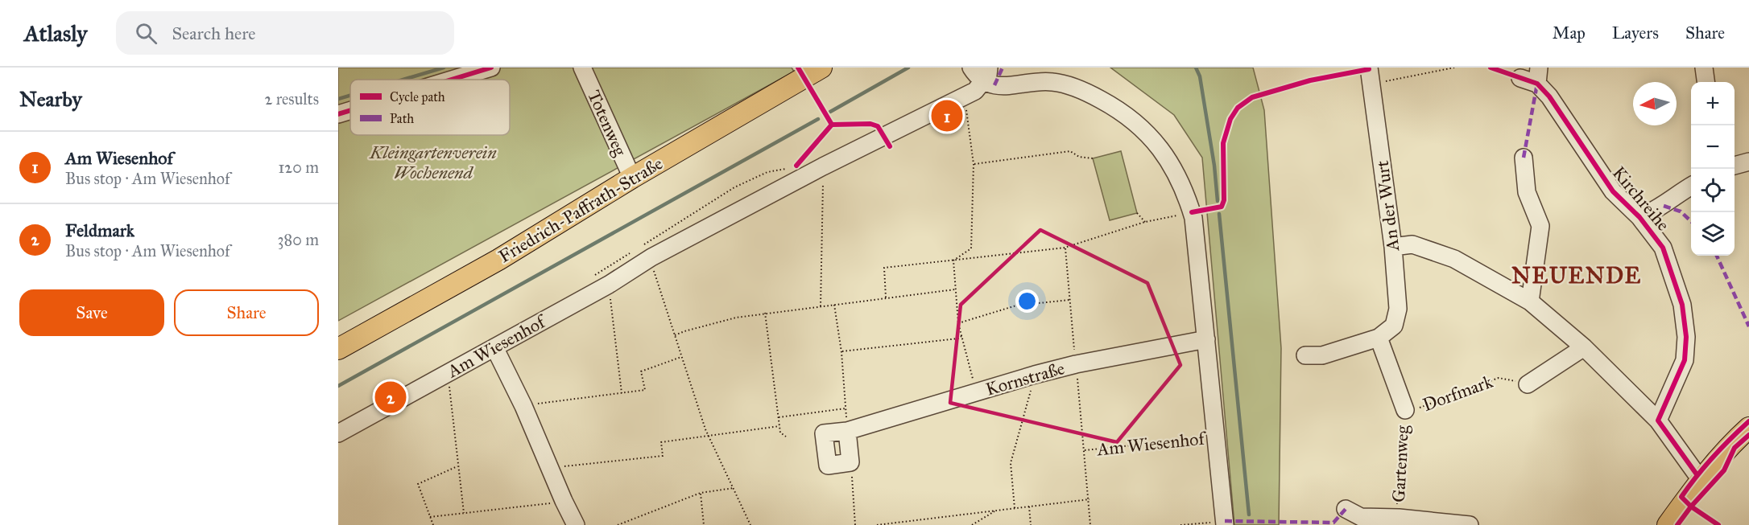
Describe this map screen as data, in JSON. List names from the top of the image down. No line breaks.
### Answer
{"streets":{"main road":["Friedrich-Paffrath-Straße"],"street":["Totenweg","Kirchreihe","An der Wurt","Am Wiesenhof","Kornstraße","Gartenweg"],"path":["Dorfmark"]},"crossings":[["Totenweg","Friedrich-Paffrath-Straße"],["Am Wiesenhof","Kornstraße"],["Dorfmark","Gartenweg"]],"districts":["NEUENDE"],"parks":["Kleingartenverein Wochenend"],"legend":["Cycle path","Path"],"north":"left","page":{"header":"Atlasly","search":"Search here","nav":["Map","Layers","Share"],"heading":["Nearby","2 results"],"map_buttons":["+","−"],"pins":["1","2"],"list":[{"mark":"1","name":"Am Wiesenhof","note":"Bus stop · Am Wiesenhof","value":"120 m"},{"mark":"2","name":"Feldmark","note":"Bus stop · Am Wiesenhof","value":"380 m"}],"buttons":["Save","Share"]}}
